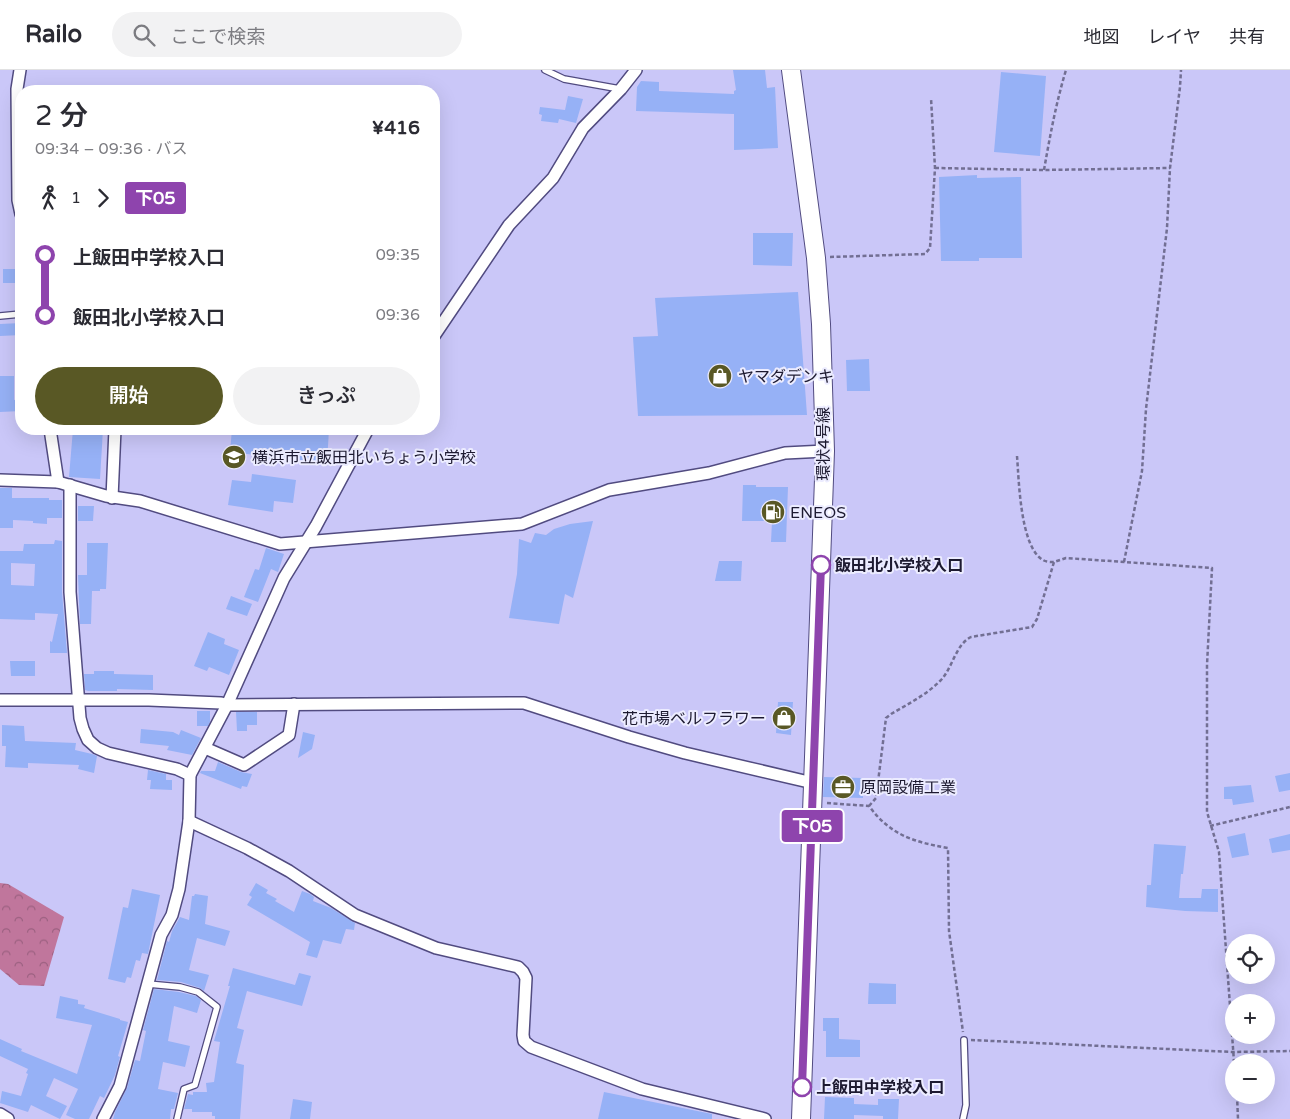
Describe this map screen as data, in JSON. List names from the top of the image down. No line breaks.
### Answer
{"streets":{"main road":["環状4号線"]},"places":{"shop":["ヤマダデンキ","花市場ベルフラワー"],"school or university":["横浜市立飯田北いちょう小学校"],"fuel station":["ENEOS"],"other":["飯田北小学校入口","上飯田中学校入口"],"office":["原岡設備工業"]},"lines":["bus line 下05"],"page":{"header":"Railo","search":"ここで検索","nav":["地図","レイヤ","共有"],"on_map":"下05","heading":["2 分","09:34 – 09:36 · バス","¥416"],"legs":["1","下05"],"list":[{"name":"上飯田中学校入口","value":"09:35"},{"name":"飯田北小学校入口","value":"09:36"}],"buttons":["開始","きっぷ"],"map_buttons":["+","−"]}}
